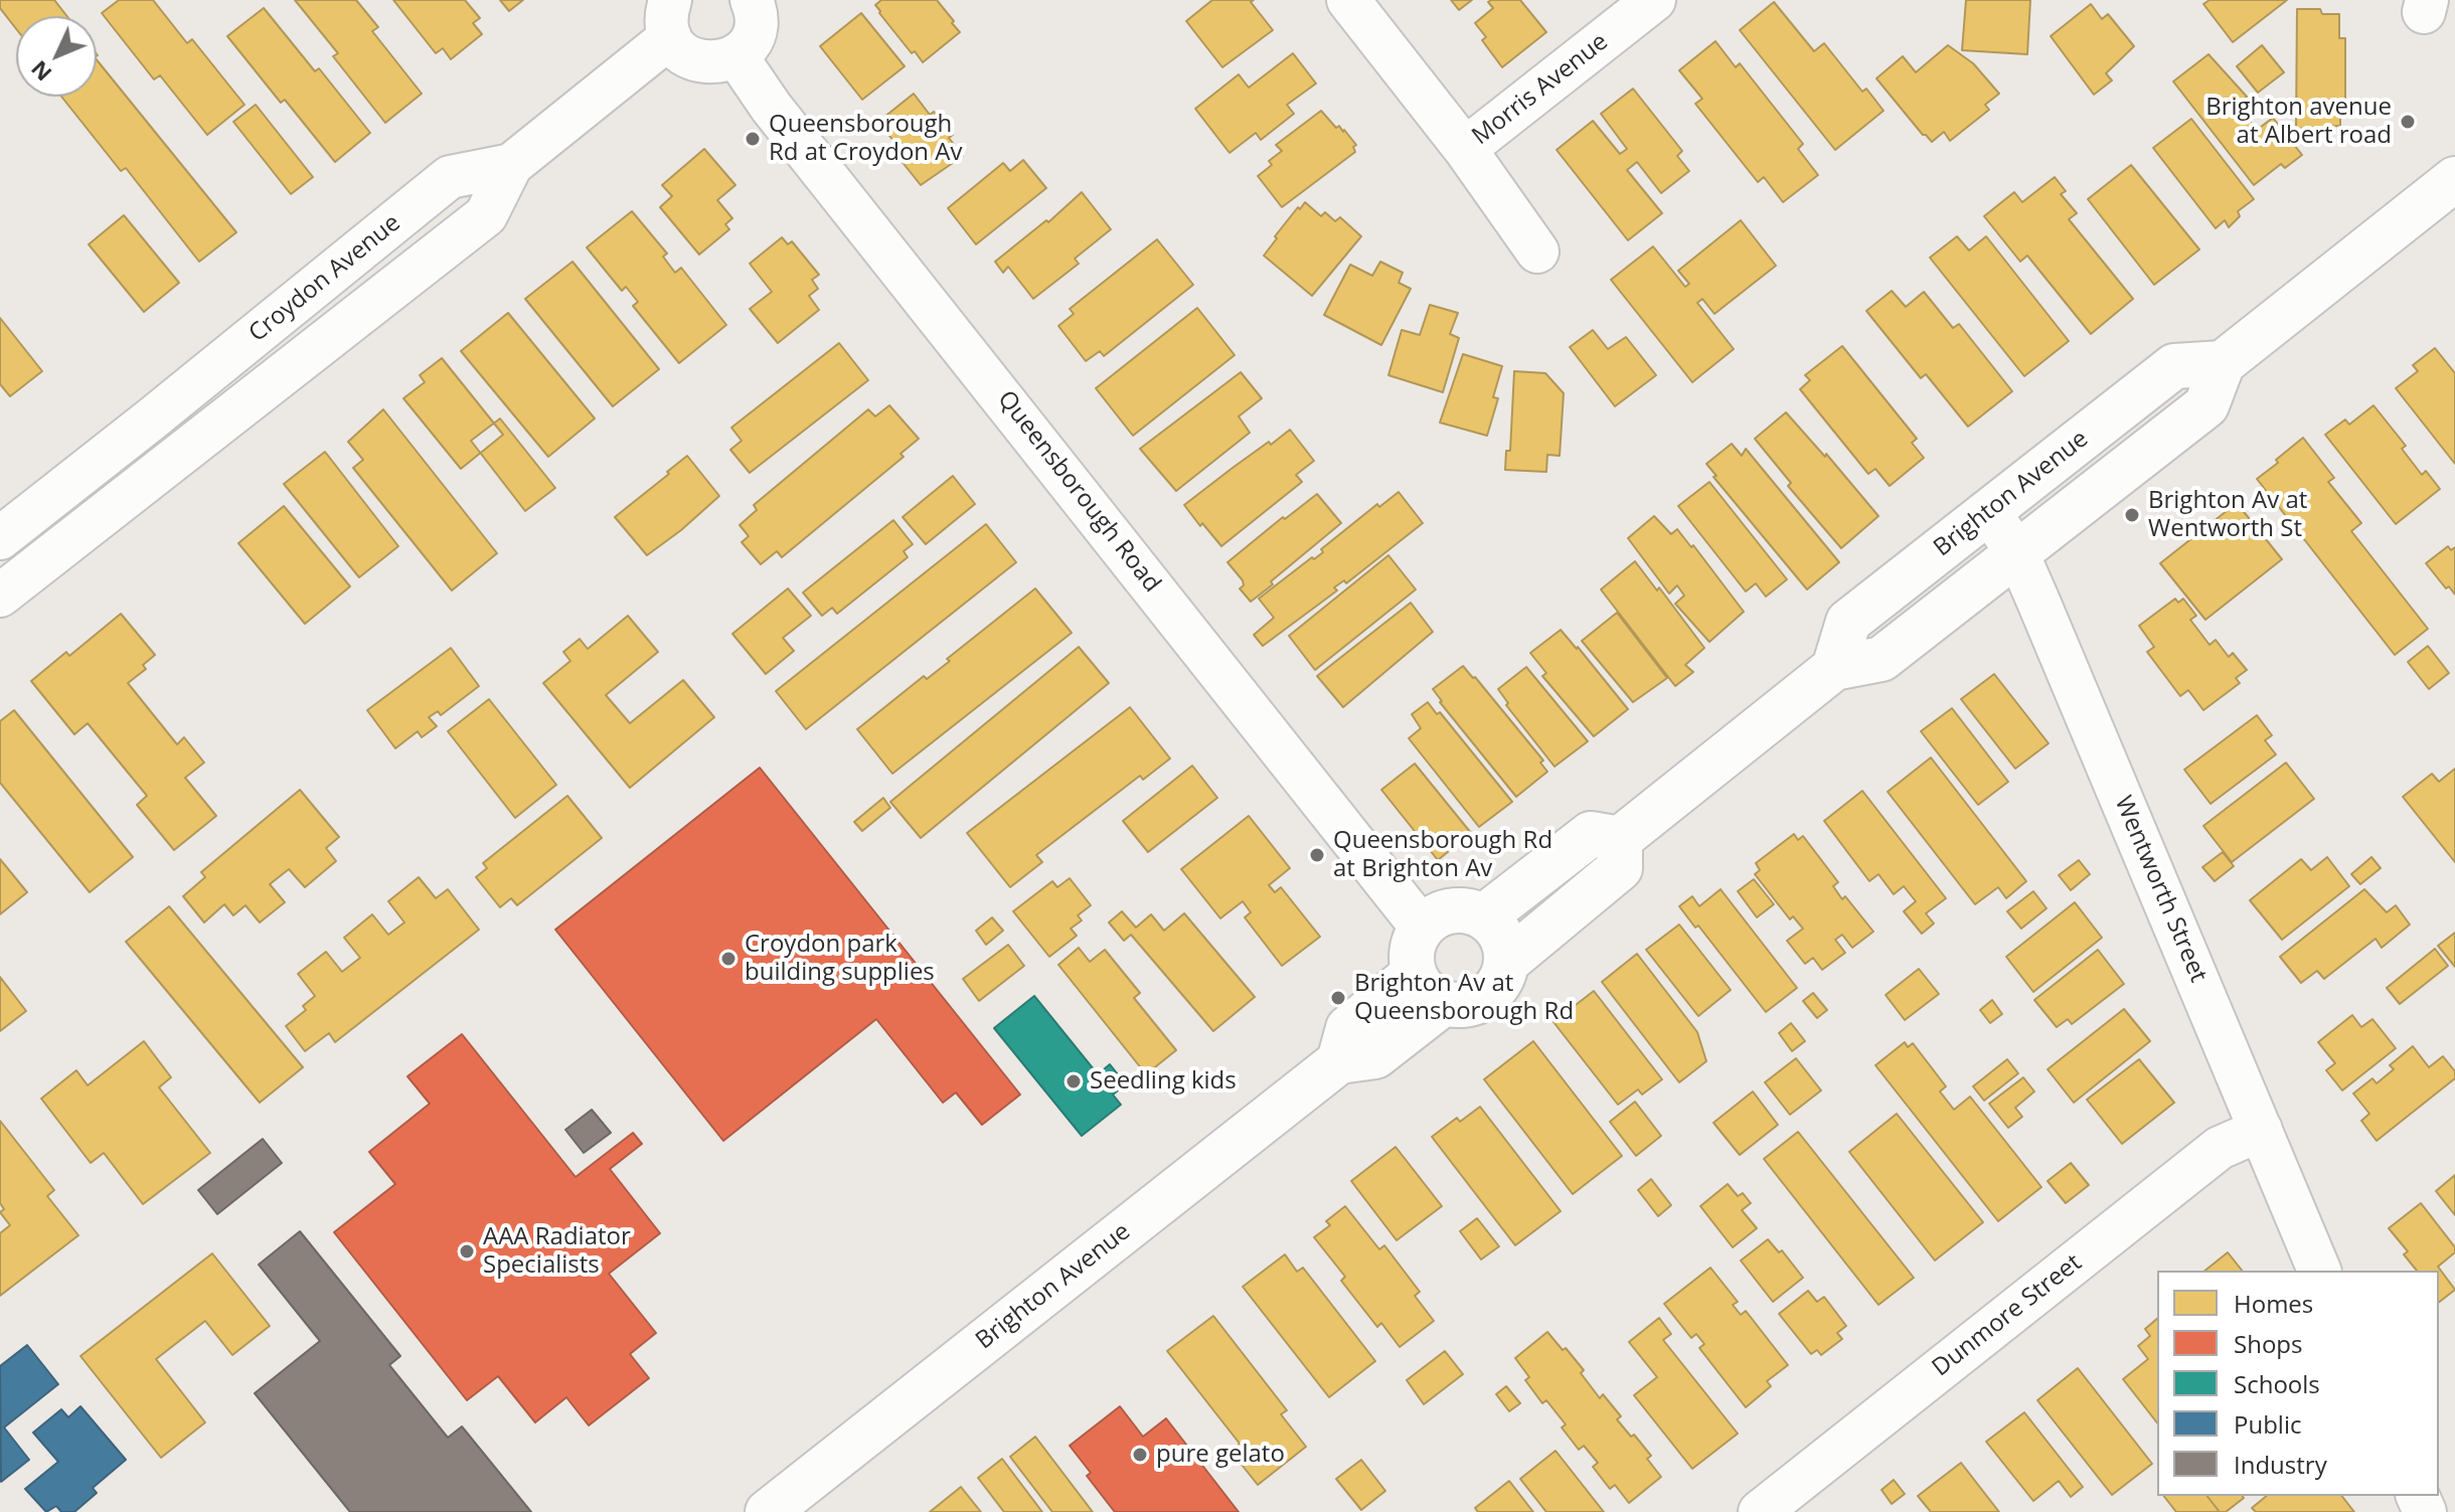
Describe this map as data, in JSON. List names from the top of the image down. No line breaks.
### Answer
{"streets":{"main road":["Brighton Avenue"],"street":["Morris Avenue","Croydon Avenue","Queensborough Road","Wentworth Street","Dunmore Street"]},"crossings":[["Queensborough Road","Brighton Avenue"],["Brighton Avenue","Wentworth Street"],["Wentworth Street","Dunmore Street"]],"places":["Brighton avenue at Albert road","Queensborough Rd at Croydon Av","Brighton Av at Wentworth St","Queensborough Rd at Brighton Av","Croydon park building supplies","Brighton Av at Queensborough Rd","Seedling kids","AAA Radiator Specialists","pure gelato"],"legend":["Homes","Shops","Schools","Public","Industry"],"north":"bottom left"}
